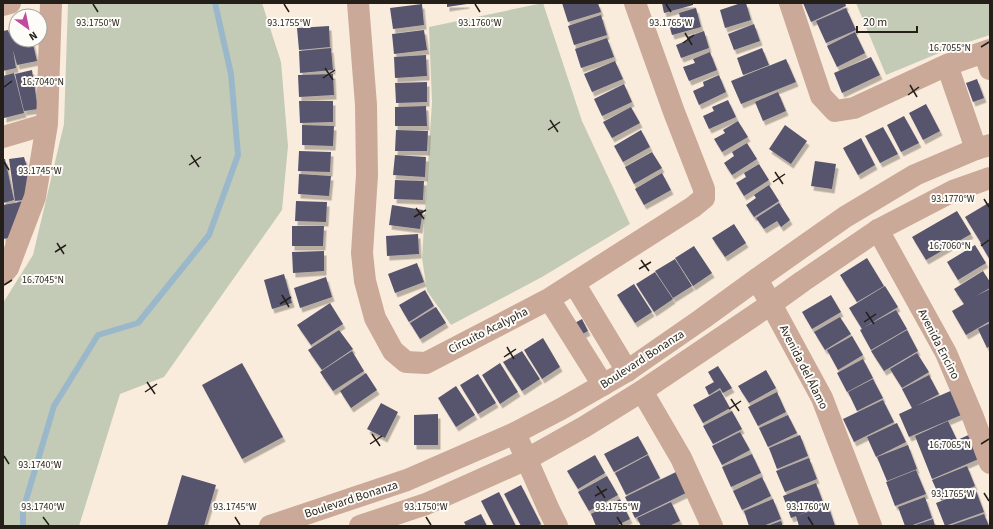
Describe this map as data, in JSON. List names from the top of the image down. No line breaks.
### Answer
{"streets":{"street":["Circuito Acalypha","Avenida Encino","Boulevard Bonanza","Avenida del Álamo"]},"crossings":[["Boulevard Bonanza","Avenida del Álamo"]],"scale_bar":"20 m","north":"bottom right","coordinates":["93.1750°W","93.1755°W","93.1760°W","93.1765°W","16.7055°N","16.7040°N","93.1745°W","93.1770°W","16.7060°N","16.7045°N","16.7065°N","93.1740°W"]}
